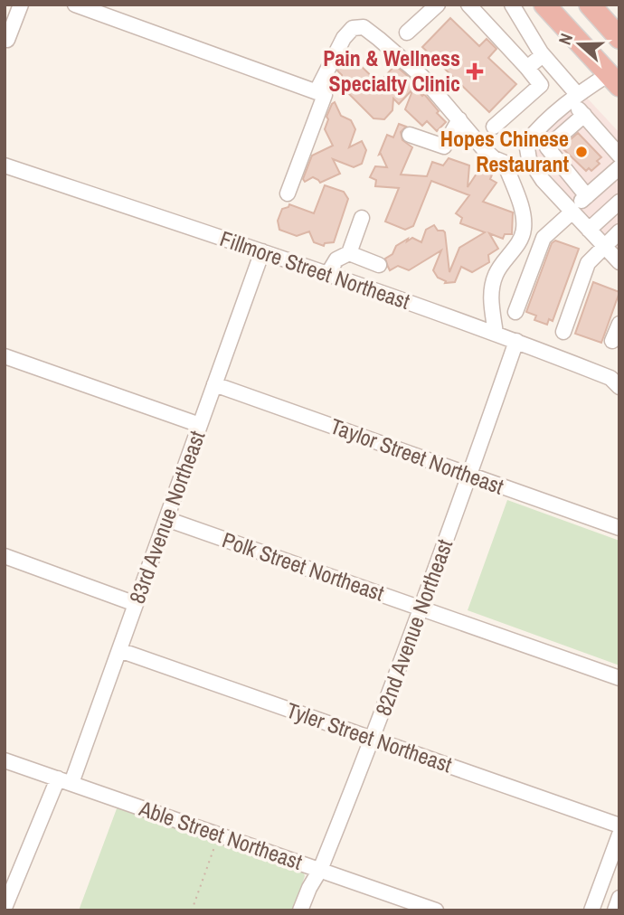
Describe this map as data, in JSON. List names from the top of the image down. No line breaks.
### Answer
{"streets":{"street":["Fillmore Street Northeast","Taylor Street Northeast","83rd Avenue Northeast","Polk Street Northeast","82nd Avenue Northeast","Tyler Street Northeast","Able Street Northeast"]},"crossings":[["Fillmore Street Northeast","83rd Avenue Northeast"],["Fillmore Street Northeast","82nd Avenue Northeast"],["Taylor Street Northeast","83rd Avenue Northeast"],["Taylor Street Northeast","82nd Avenue Northeast"],["83rd Avenue Northeast","Polk Street Northeast"],["83rd Avenue Northeast","Tyler Street Northeast"],["83rd Avenue Northeast","Able Street Northeast"],["Polk Street Northeast","82nd Avenue Northeast"],["82nd Avenue Northeast","Tyler Street Northeast"],["82nd Avenue Northeast","Able Street Northeast"]],"places":{"health":["Pain & Wellness Specialty Clinic"],"other":["Hopes Chinese Restaurant"]},"north":"left"}
